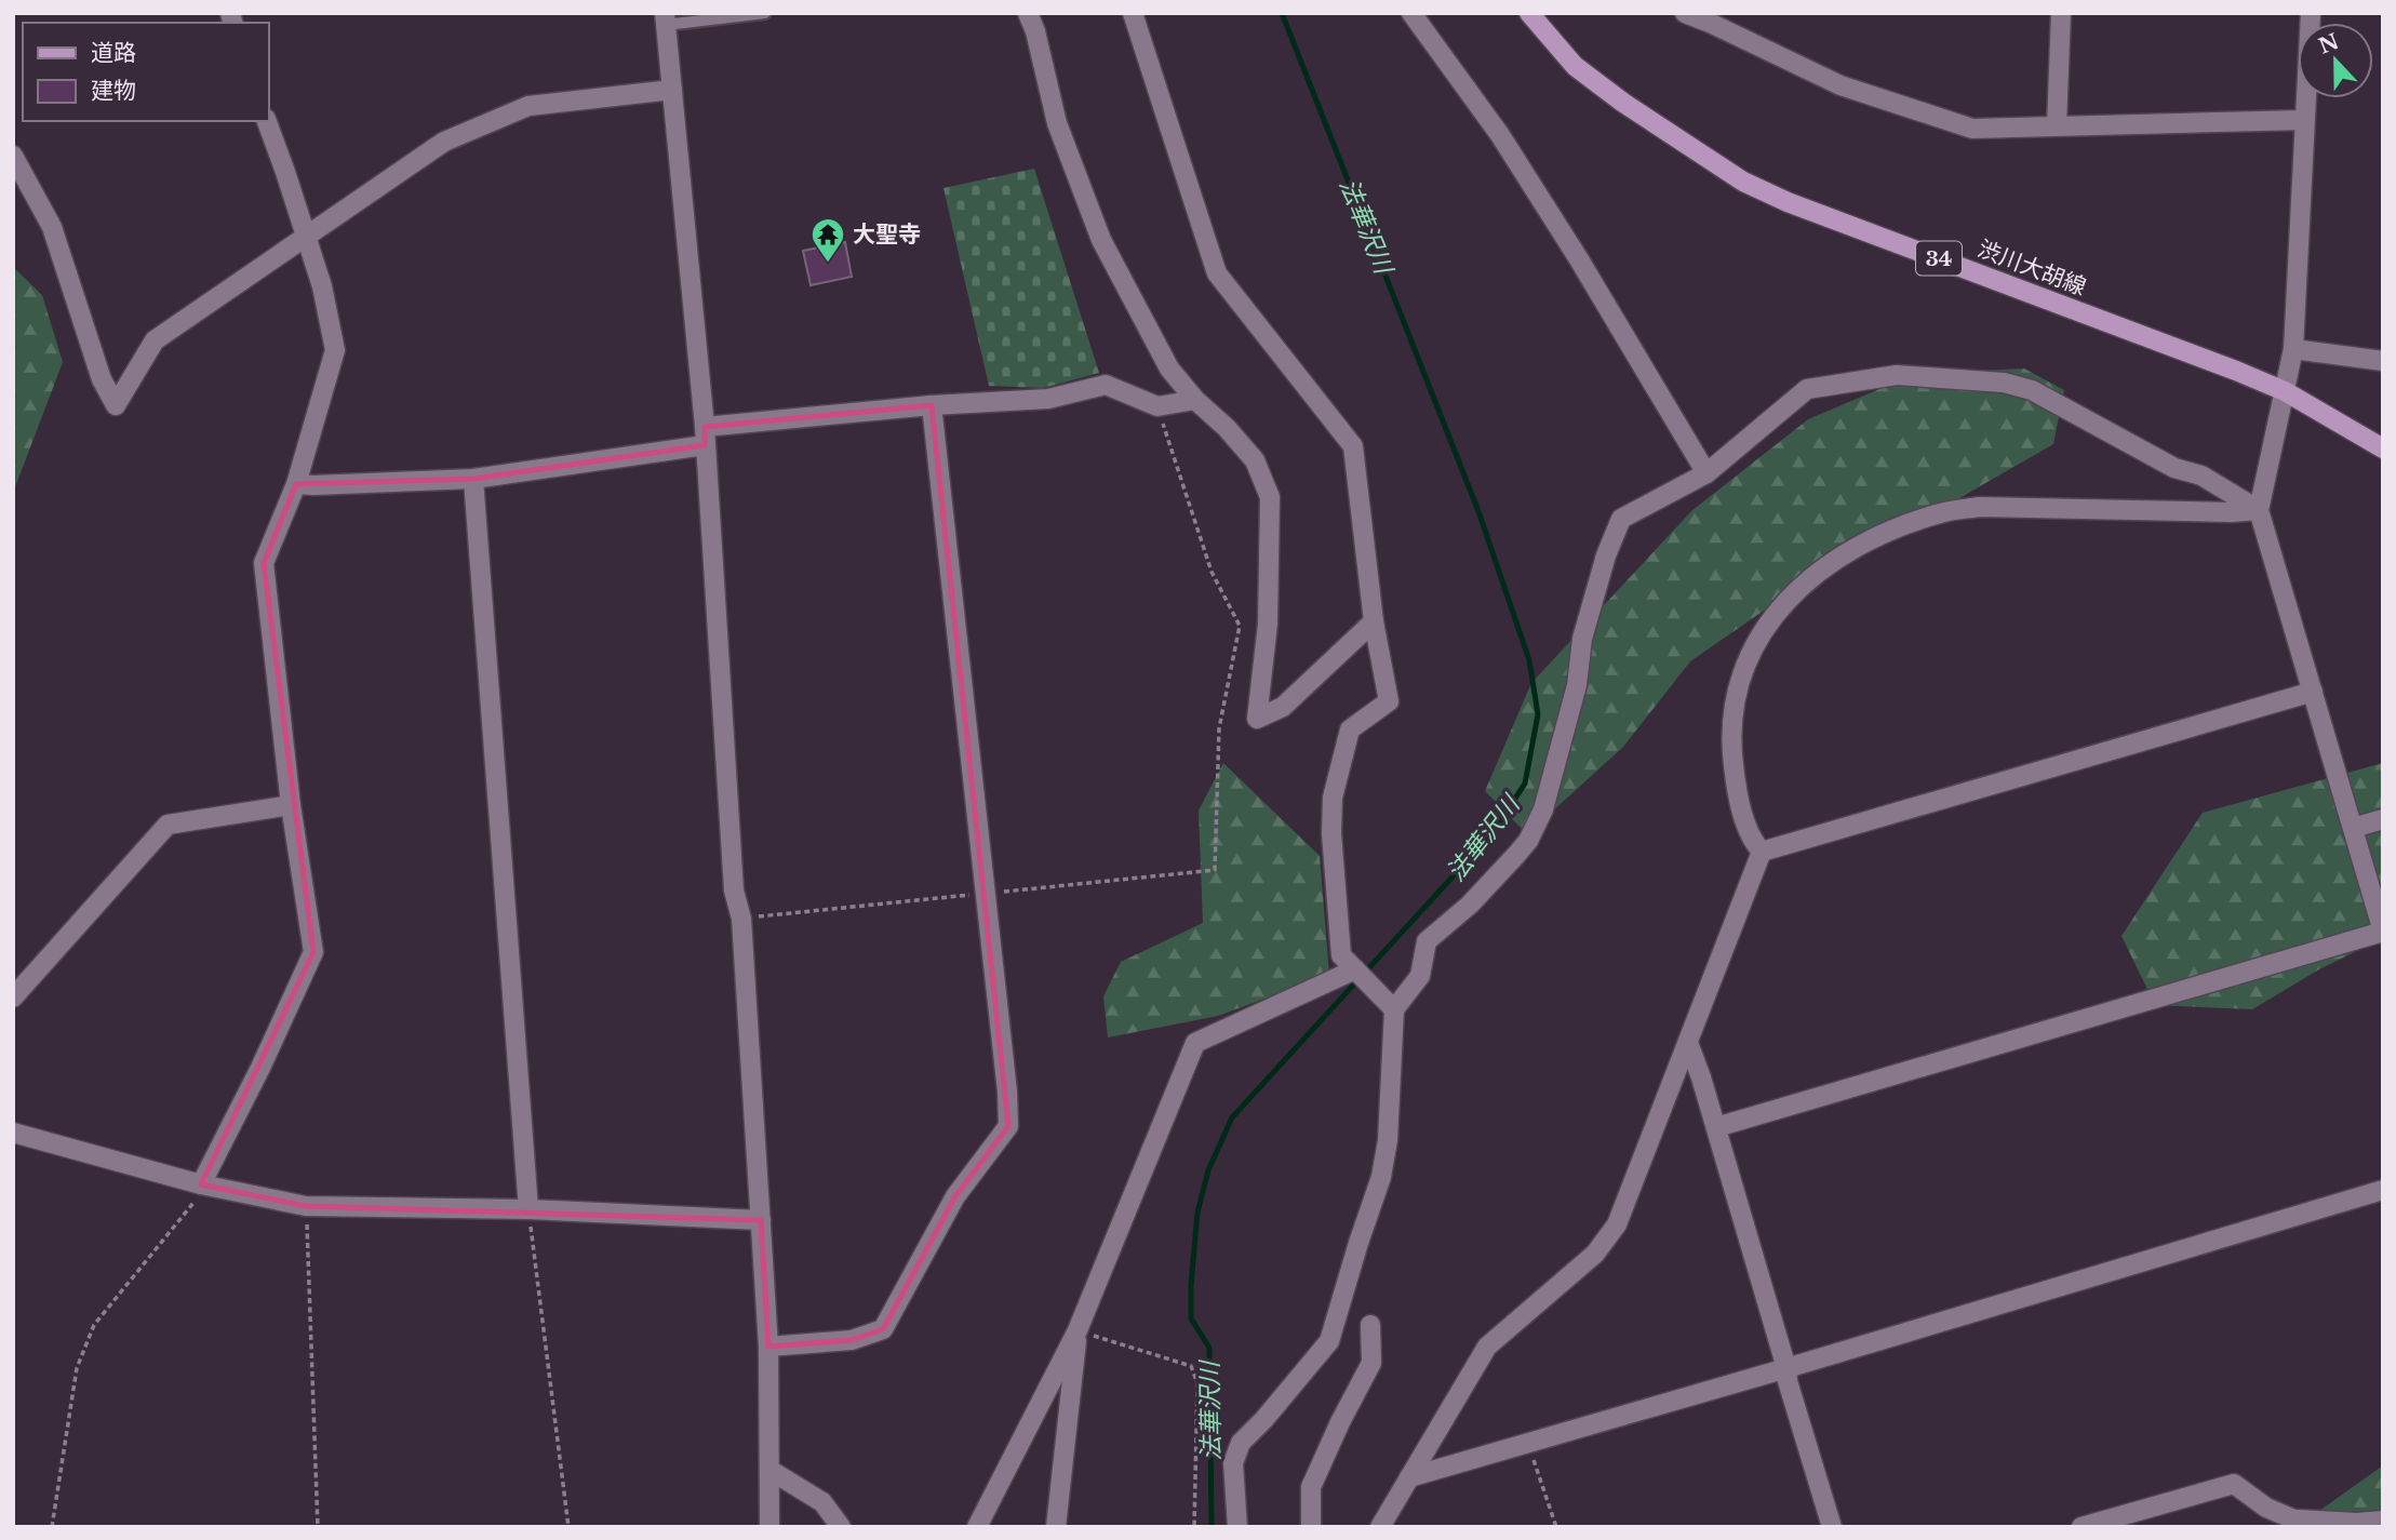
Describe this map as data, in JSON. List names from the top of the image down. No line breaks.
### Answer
{"streets":{"main road":["34","渋川大胡線"]},"water":["法華沢川"],"places":{"temple":["大聖寺"]},"legend":["道路","建物"],"north":"top"}
